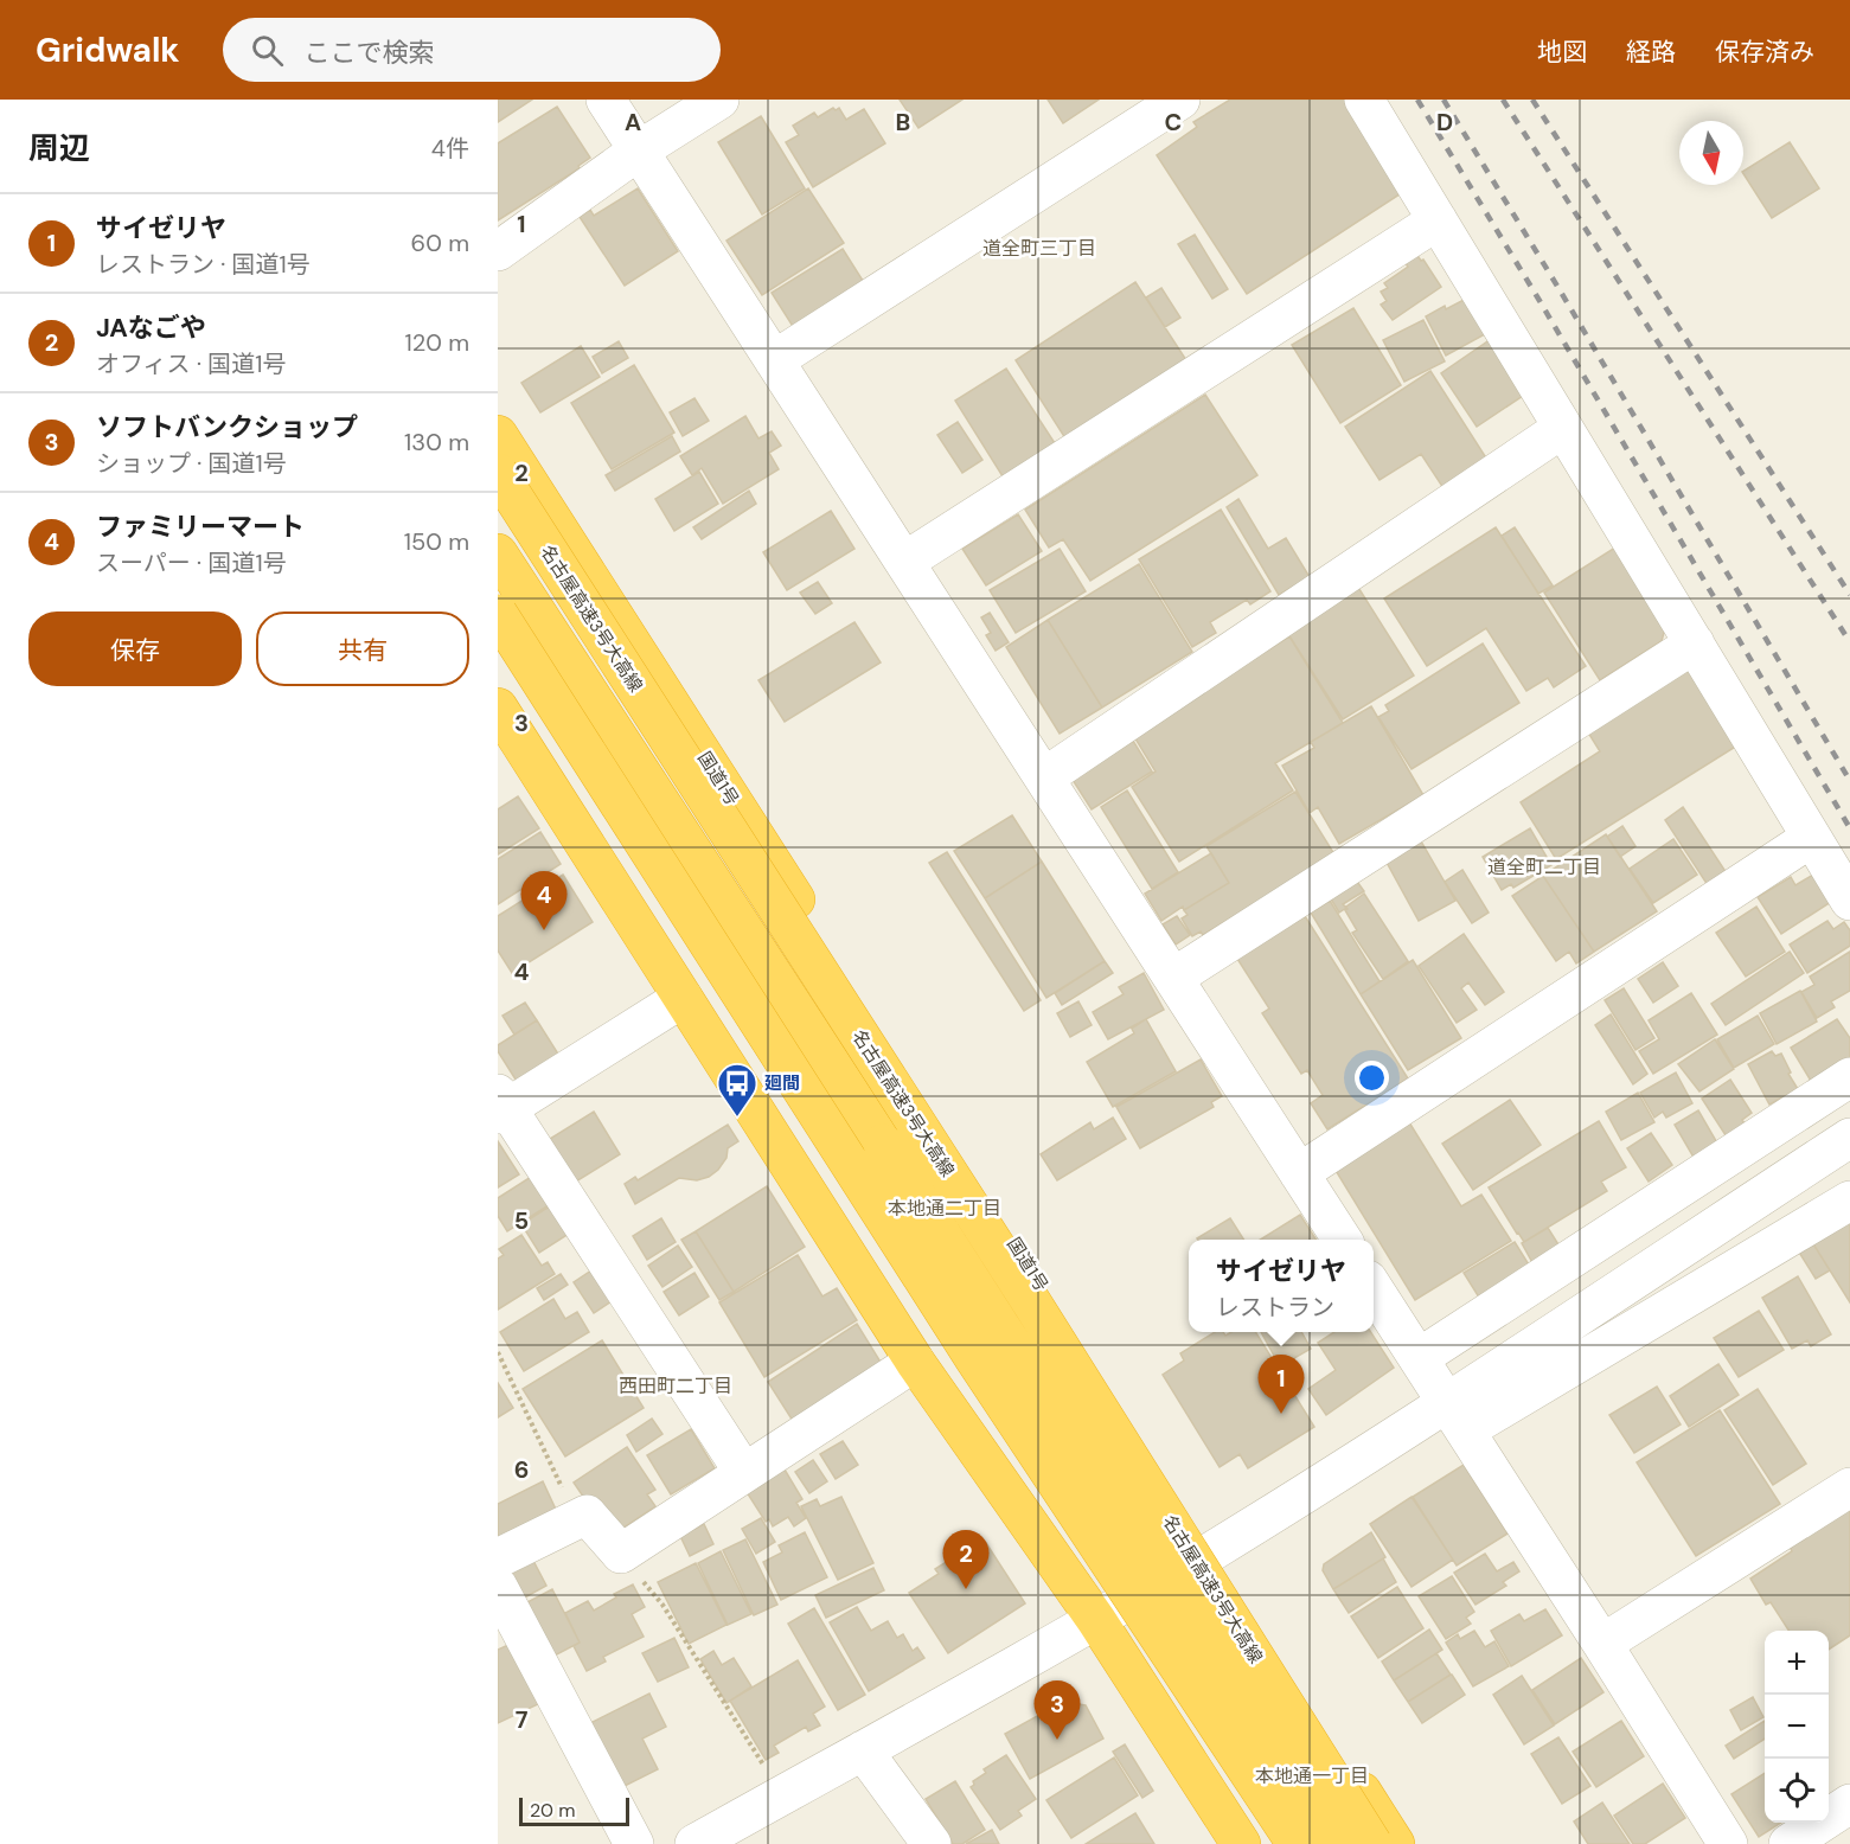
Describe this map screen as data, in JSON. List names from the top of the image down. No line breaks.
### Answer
{"streets":{"highway":["名古屋高速3号大高線","国道1号"]},"districts":["道全町三丁目","道全町二丁目","本地通二丁目","西田町二丁目","本地通一丁目"],"places":{"bus stop":["廻間"]},"scale_bar":"20 m","north":"bottom","page":{"header":"Gridwalk","search":"ここで検索","nav":["地図","経路","保存済み"],"heading":["周辺","4件"],"list":[{"mark":"1","name":"サイゼリヤ","note":"レストラン · 国道1号","value":"60 m"},{"mark":"2","name":"JAなごや","note":"オフィス · 国道1号","value":"120 m"},{"mark":"3","name":"ソフトバンクショップ","note":"ショップ · 国道1号","value":"130 m"},{"mark":"4","name":"ファミリーマート","note":"スーパー · 国道1号","value":"150 m"}],"buttons":["保存","共有"],"pins":["4","1","2","3"],"popup":["サイゼリヤ","レストラン"],"map_buttons":["+","−"],"scale":"20 m"},"grid":{"columns":["A","B","C","D"],"rows":["1","2","3","4","5","6","7"]}}
